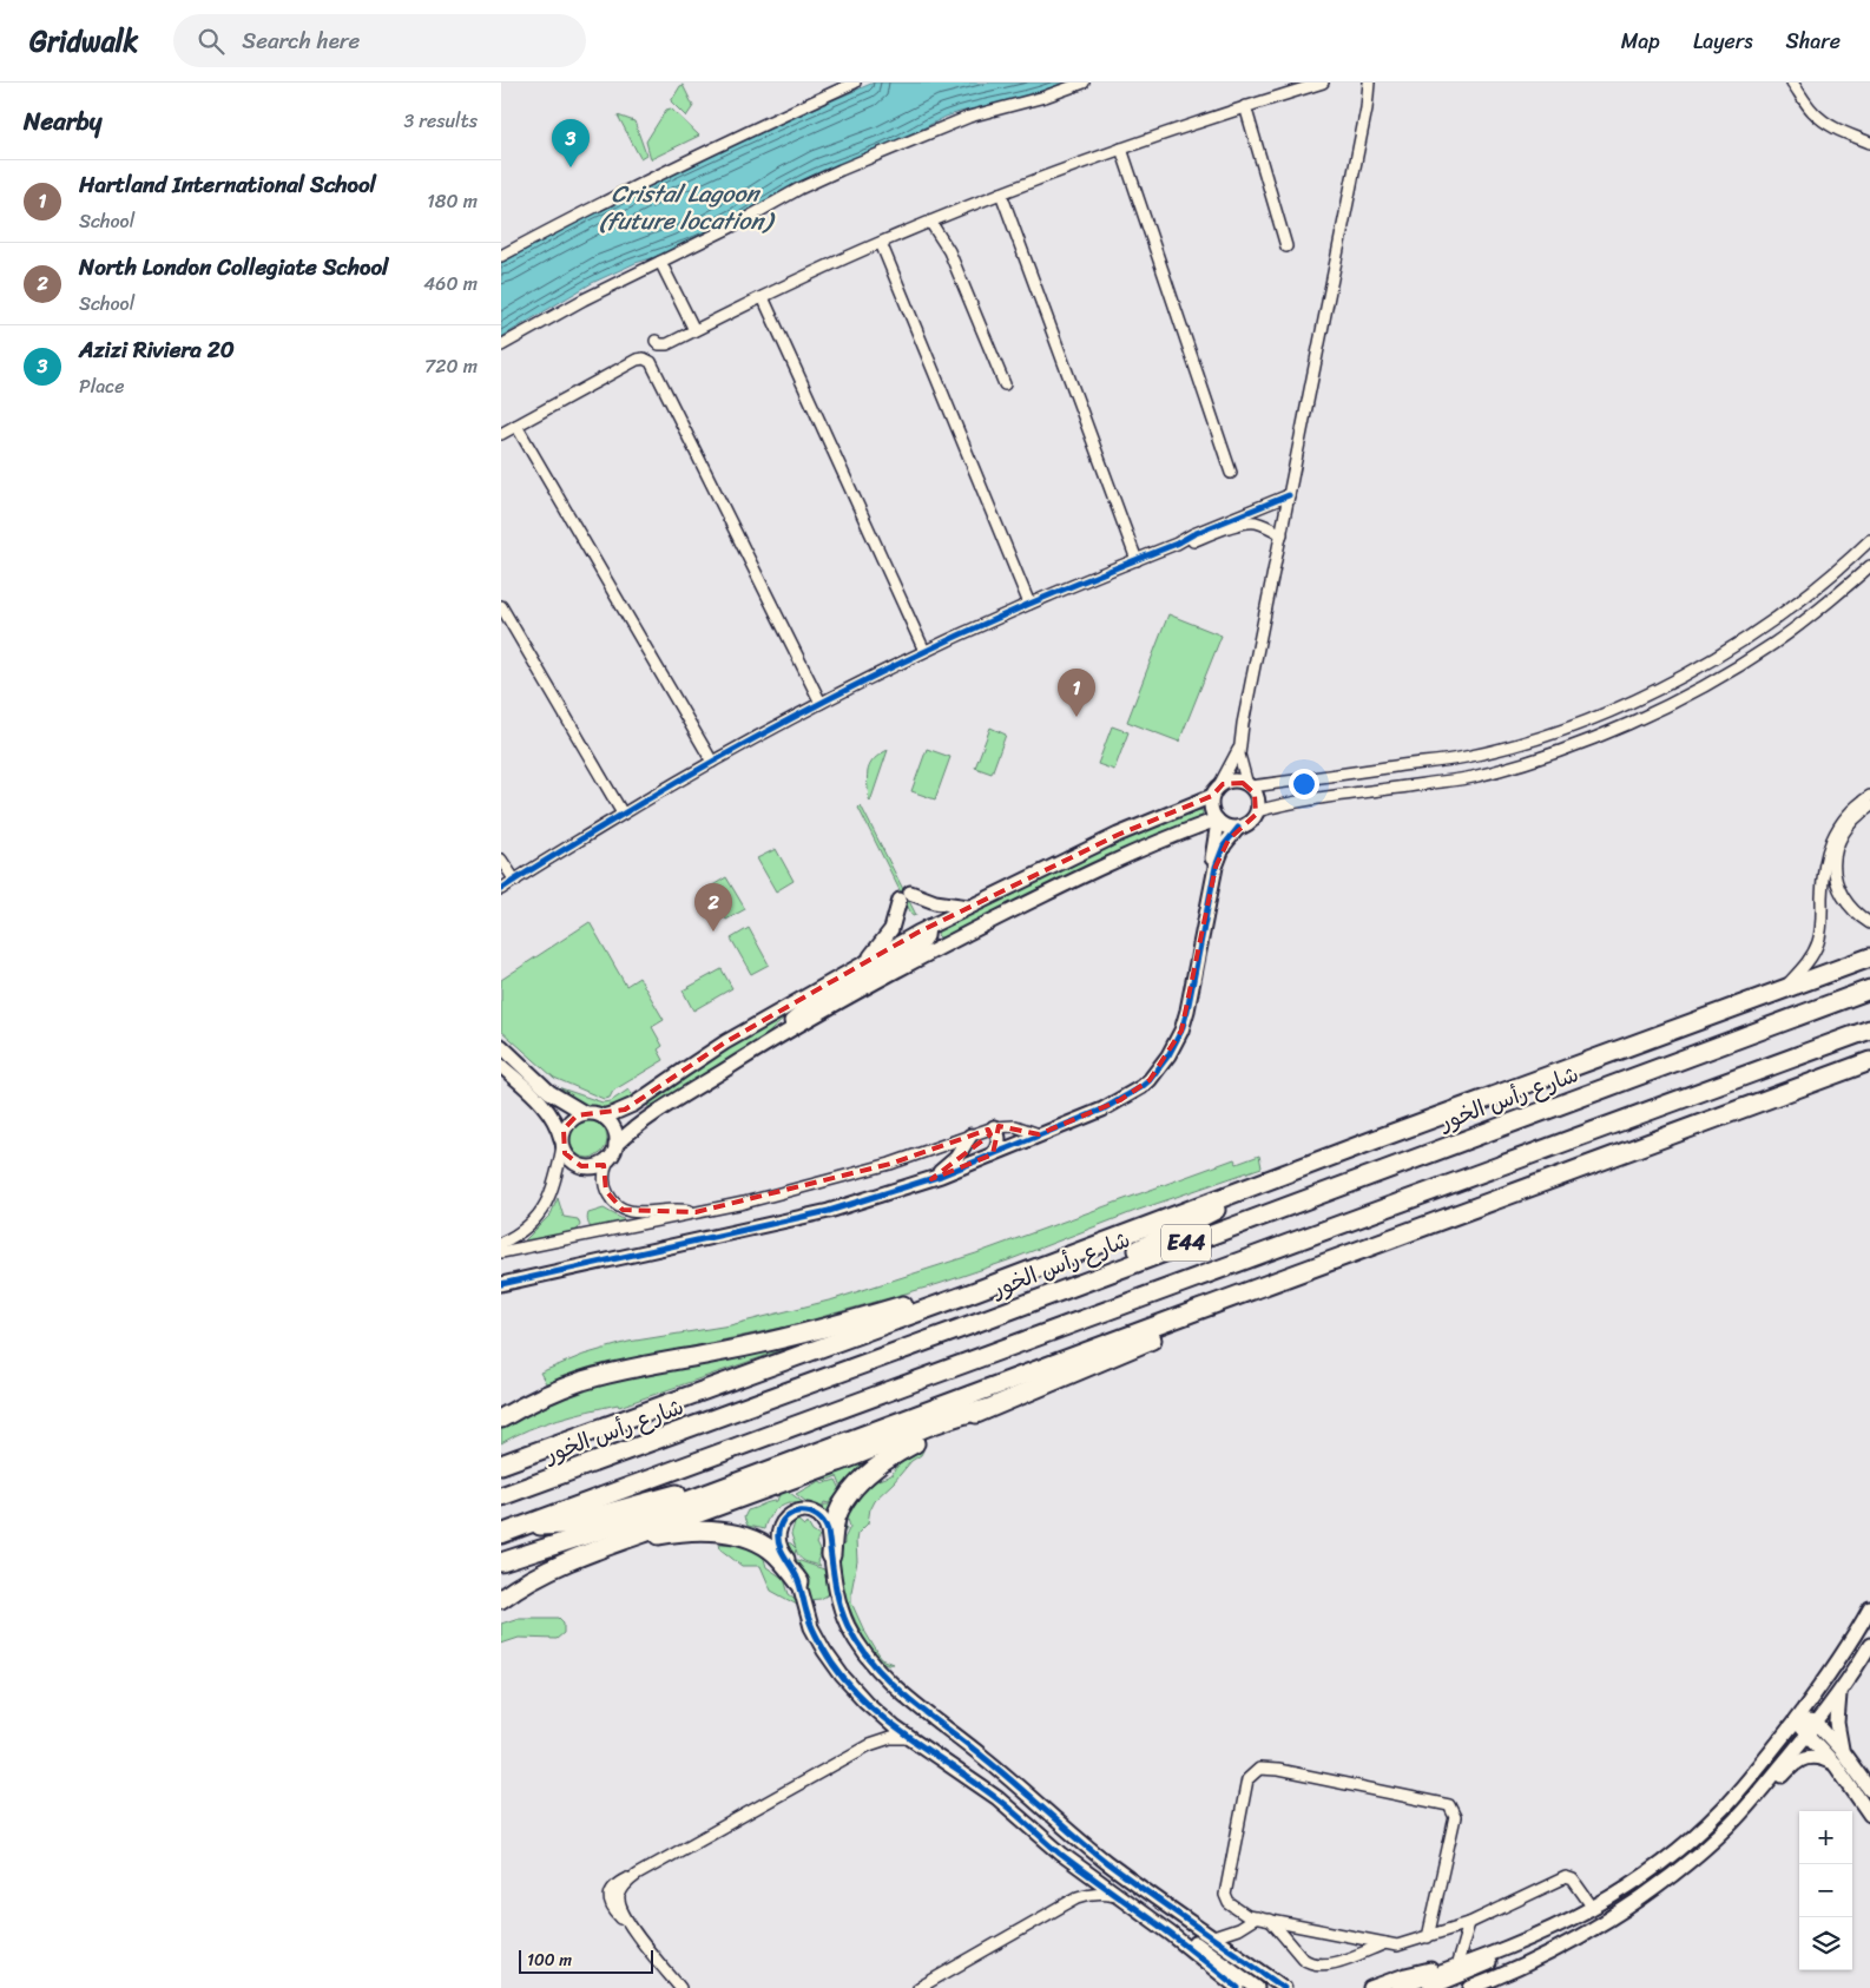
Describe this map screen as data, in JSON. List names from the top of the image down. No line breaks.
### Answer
{"streets":{"highway":["شارع رأس الخور","E44"]},"water":["Cristal Lagoon (future location)"],"scale_bar":"100 m","page":{"header":"Gridwalk","search":"Search here","nav":["Map","Layers","Share"],"heading":["Nearby","3 results"],"pins":["3","1","2"],"list":[{"mark":"1","name":"Hartland International School","note":"School","value":"180 m"},{"mark":"2","name":"North London Collegiate School","note":"School","value":"460 m"},{"mark":"3","name":"Azizi Riviera 20","note":"Place","value":"720 m"}],"map_buttons":["+","−"],"scale":"100 m"}}
